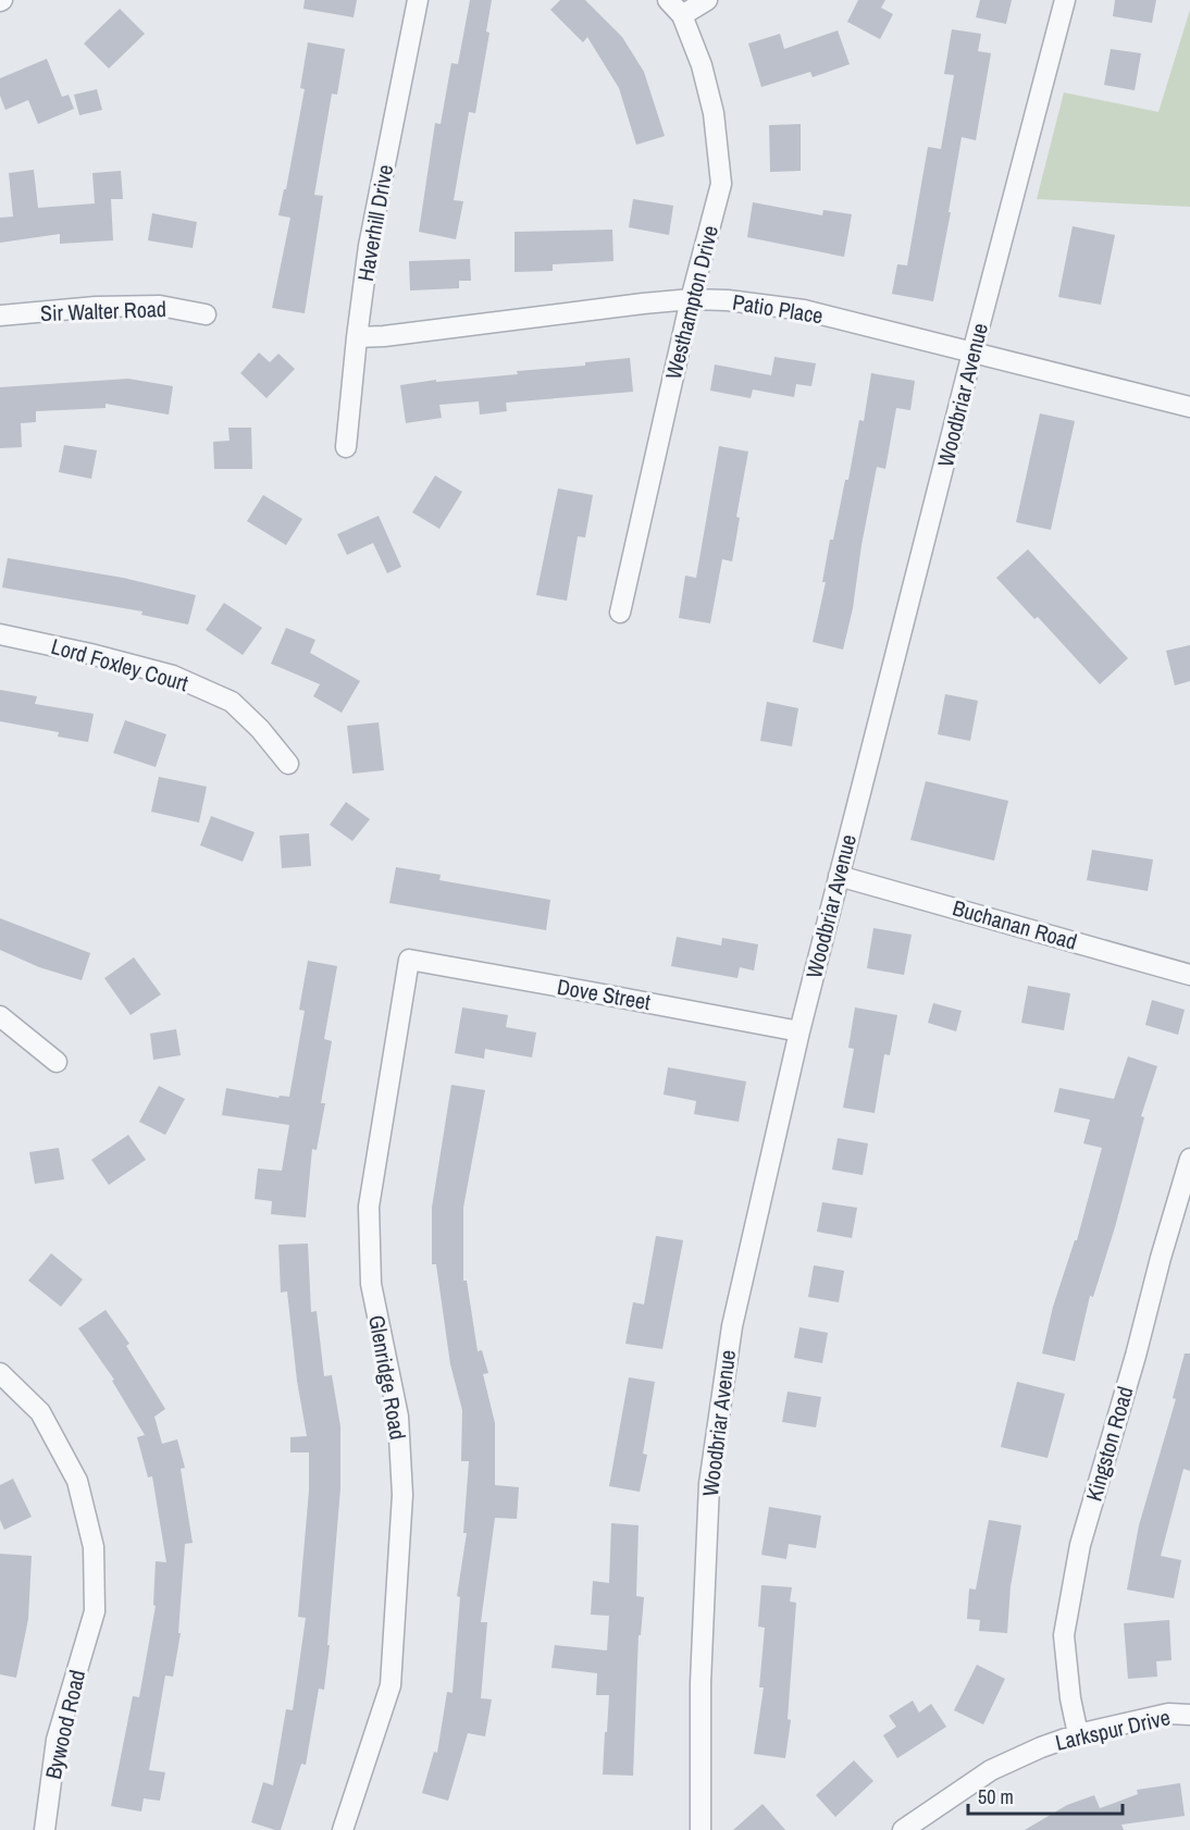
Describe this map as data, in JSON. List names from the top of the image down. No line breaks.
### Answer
{"streets":{"street":["Haverhill Drive","Westhampton Drive","Patio Place","Sir Walter Road","Woodbriar Avenue","Lord Foxley Court","Buchanan Road","Dove Street","Glenridge Road","Kingston Road","Bywood Road","Larkspur Drive"]},"crossings":[["Haverhill Drive","Patio Place"],["Westhampton Drive","Patio Place"],["Patio Place","Woodbriar Avenue"],["Woodbriar Avenue","Buchanan Road"],["Woodbriar Avenue","Dove Street"],["Dove Street","Glenridge Road"],["Kingston Road","Larkspur Drive"]],"scale_bar":"50 m"}
